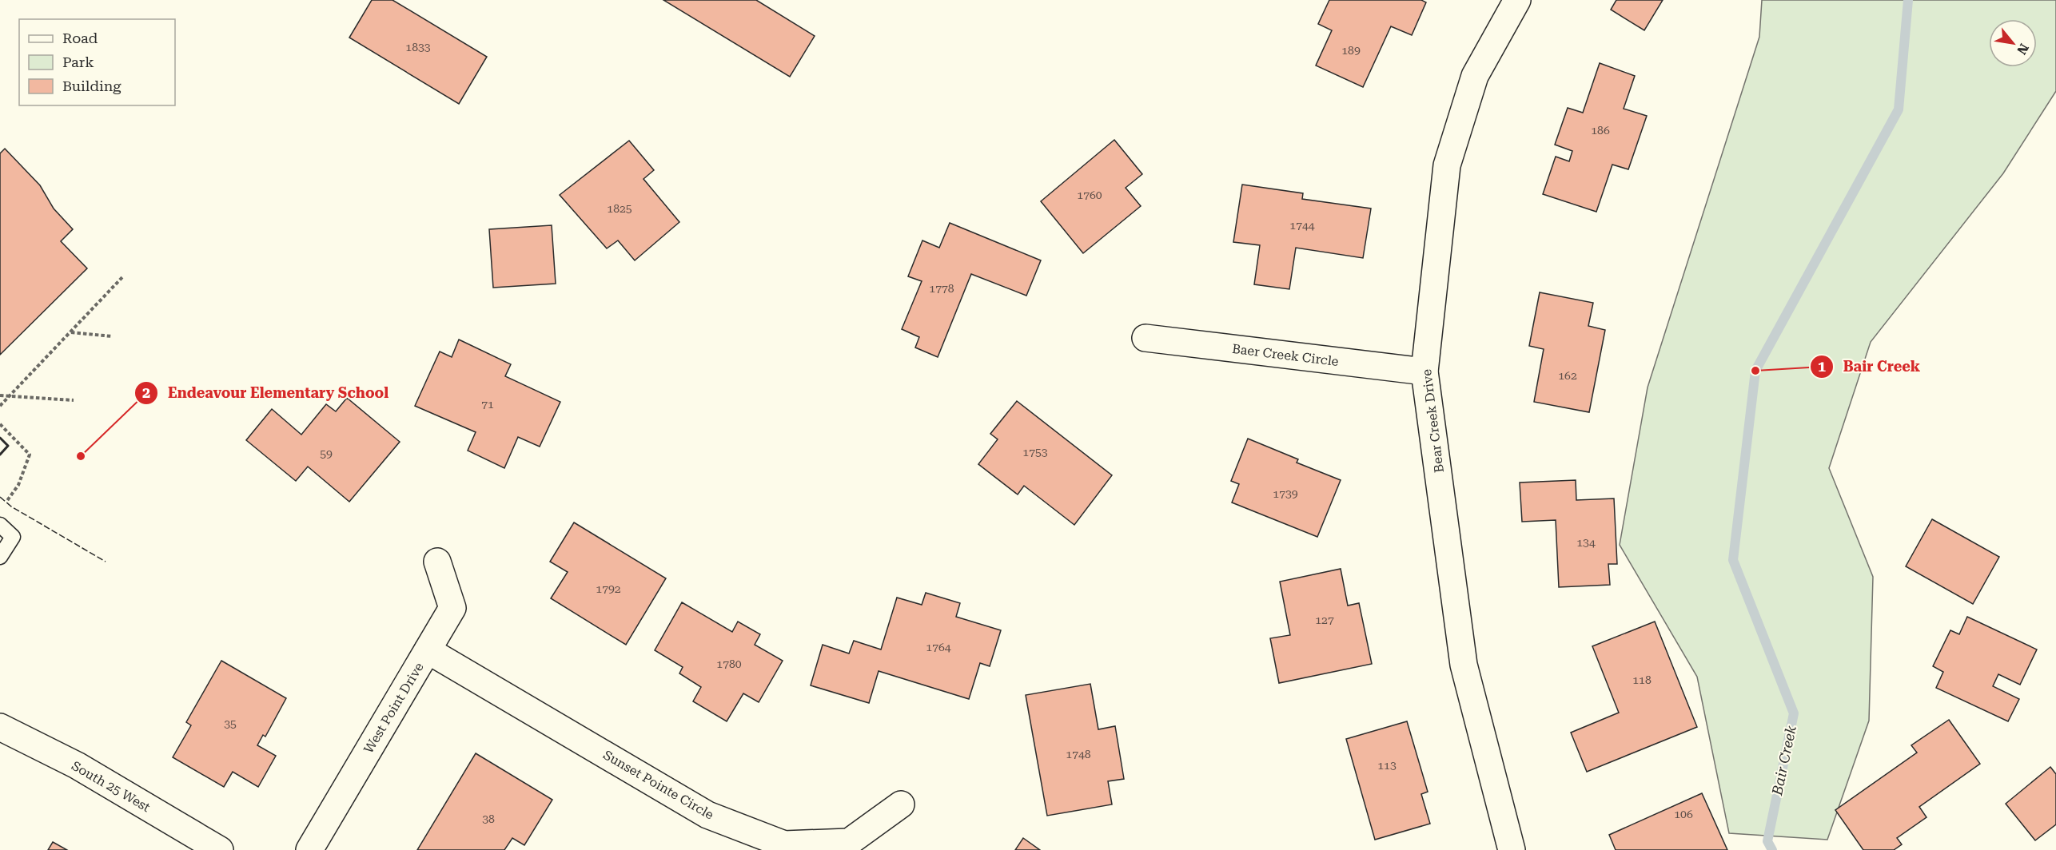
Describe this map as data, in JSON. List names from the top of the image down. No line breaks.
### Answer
{"streets":{"street":["Baer Creek Circle","Bear Creek Drive","West Point Drive","Sunset Pointe Circle","South 25 West"]},"crossings":[["Baer Creek Circle","Bear Creek Drive"],["West Point Drive","Sunset Pointe Circle"]],"water":["Bair Creek"],"places":["Bair Creek","Endeavour Elementary School"],"house_numbers":["1833","189","186","1760","1825","1744","1778","162","71","1753","59","1739","134","1792","127","1764","1780","118","35","1748","113","106","38"],"legend":["Road","Park","Building"],"north":"bottom right"}
